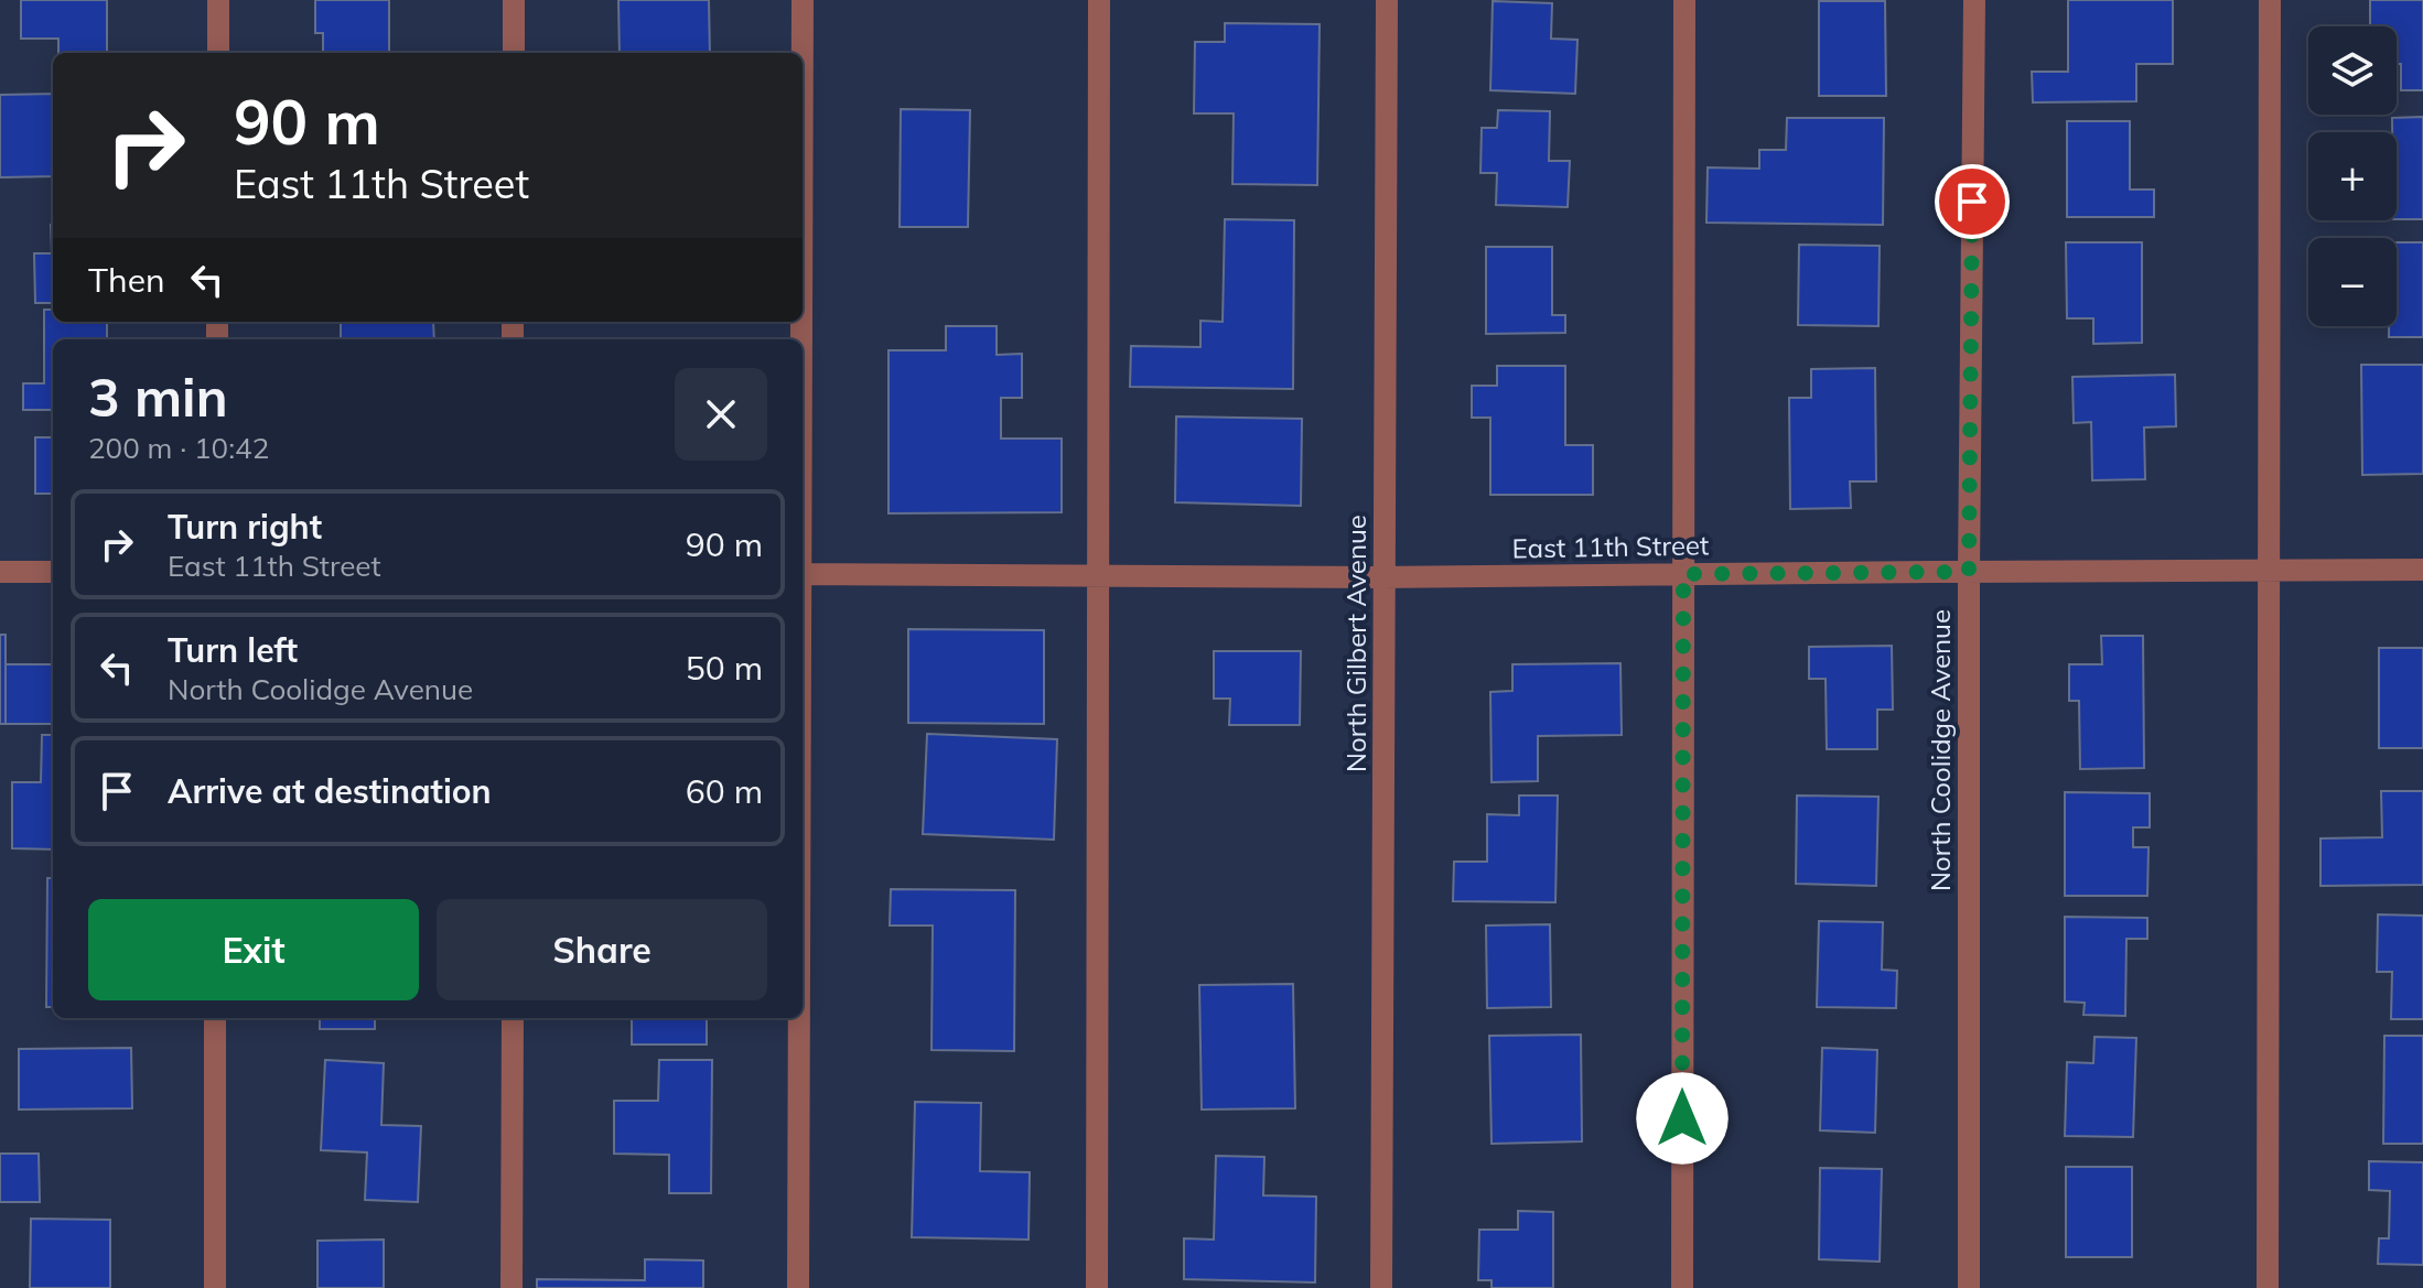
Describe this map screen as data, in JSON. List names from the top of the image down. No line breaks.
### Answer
{"streets":{"street":["East 11th Street","North Gilbert Avenue","North Coolidge Avenue"]},"crossings":[["East 11th Street","North Gilbert Avenue"],["East 11th Street","North Coolidge Avenue"]],"page":{"map_buttons":["+","−"],"turn":["90 m","East 11th Street"],"then":"Then","heading":["3 min","200 m · 10:42"],"list":[{"name":"Turn right","note":"East 11th Street","value":"90 m"},{"name":"Turn left","note":"North Coolidge Avenue","value":"50 m"},{"name":"Arrive at destination","value":"60 m"}],"buttons":["Exit","Share"]}}
